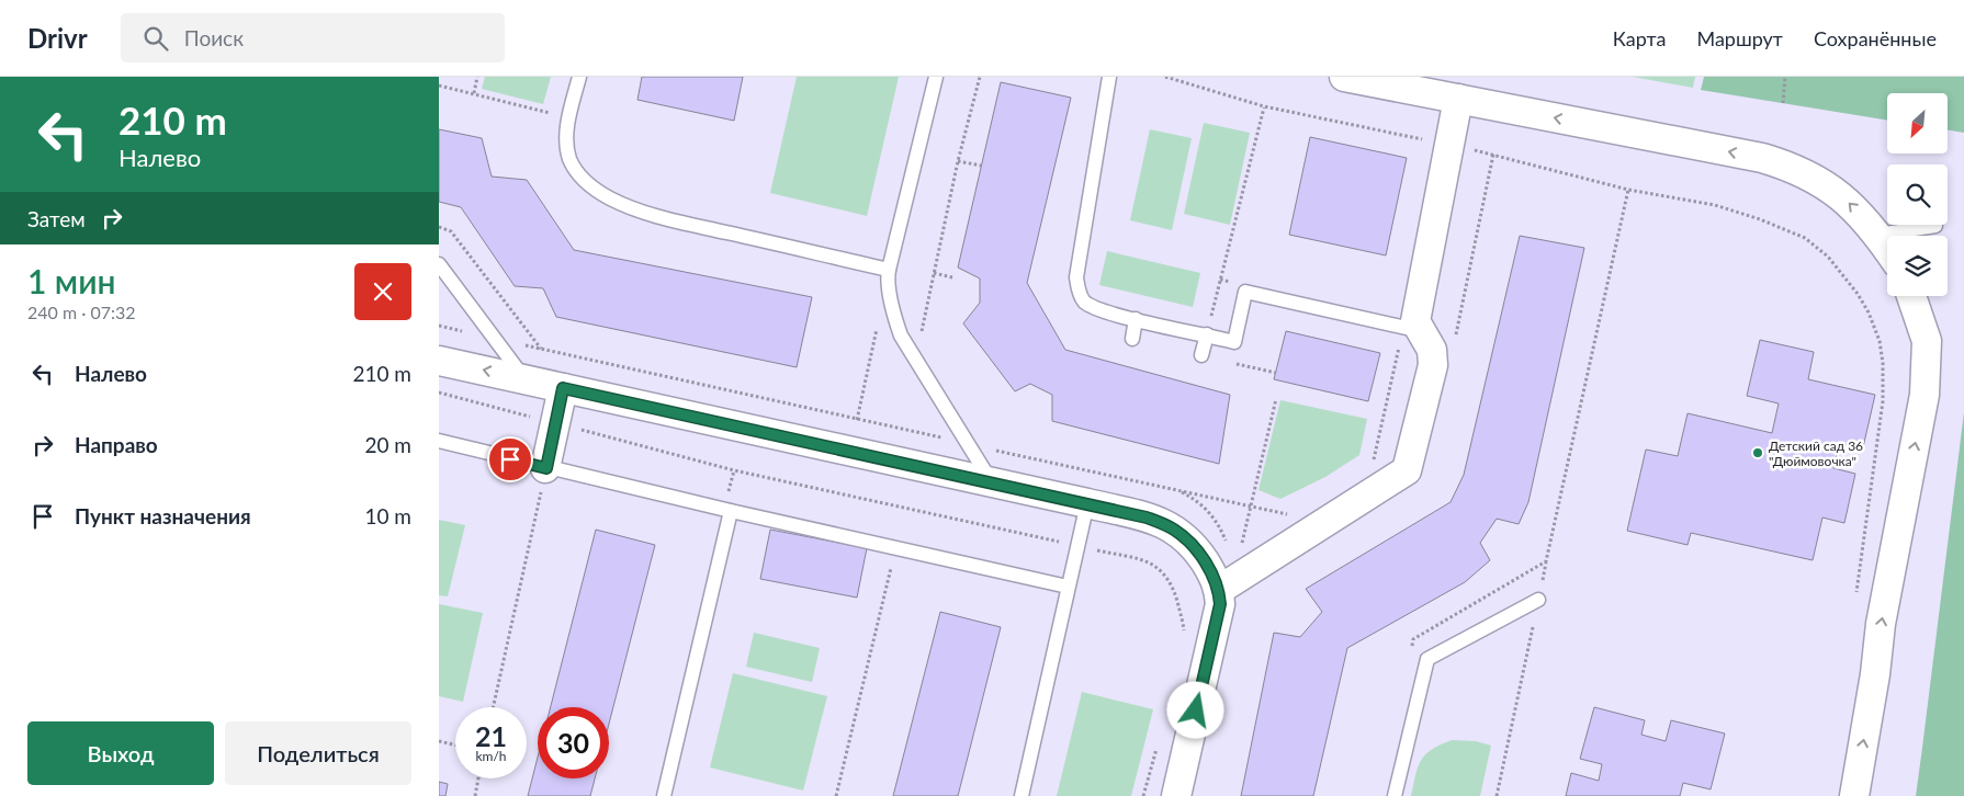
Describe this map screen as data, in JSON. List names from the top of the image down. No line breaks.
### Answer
{"places":["Детский сад 36 \"Дюймовочка\""],"north":"bottom left","page":{"header":"Drivr","search":"Поиск","nav":["Карта","Маршрут","Сохранённые"],"turn":["210 m","Налево"],"then":"Затем","heading":["1 мин","240 m · 07:32"],"list":[{"name":"Налево","value":"210 m"},{"name":"Направо","value":"20 m"},{"name":"Пункт назначения","value":"10 m"}],"speed":"21 km/h","limit":"30","buttons":["Выход","Поделиться"]}}
